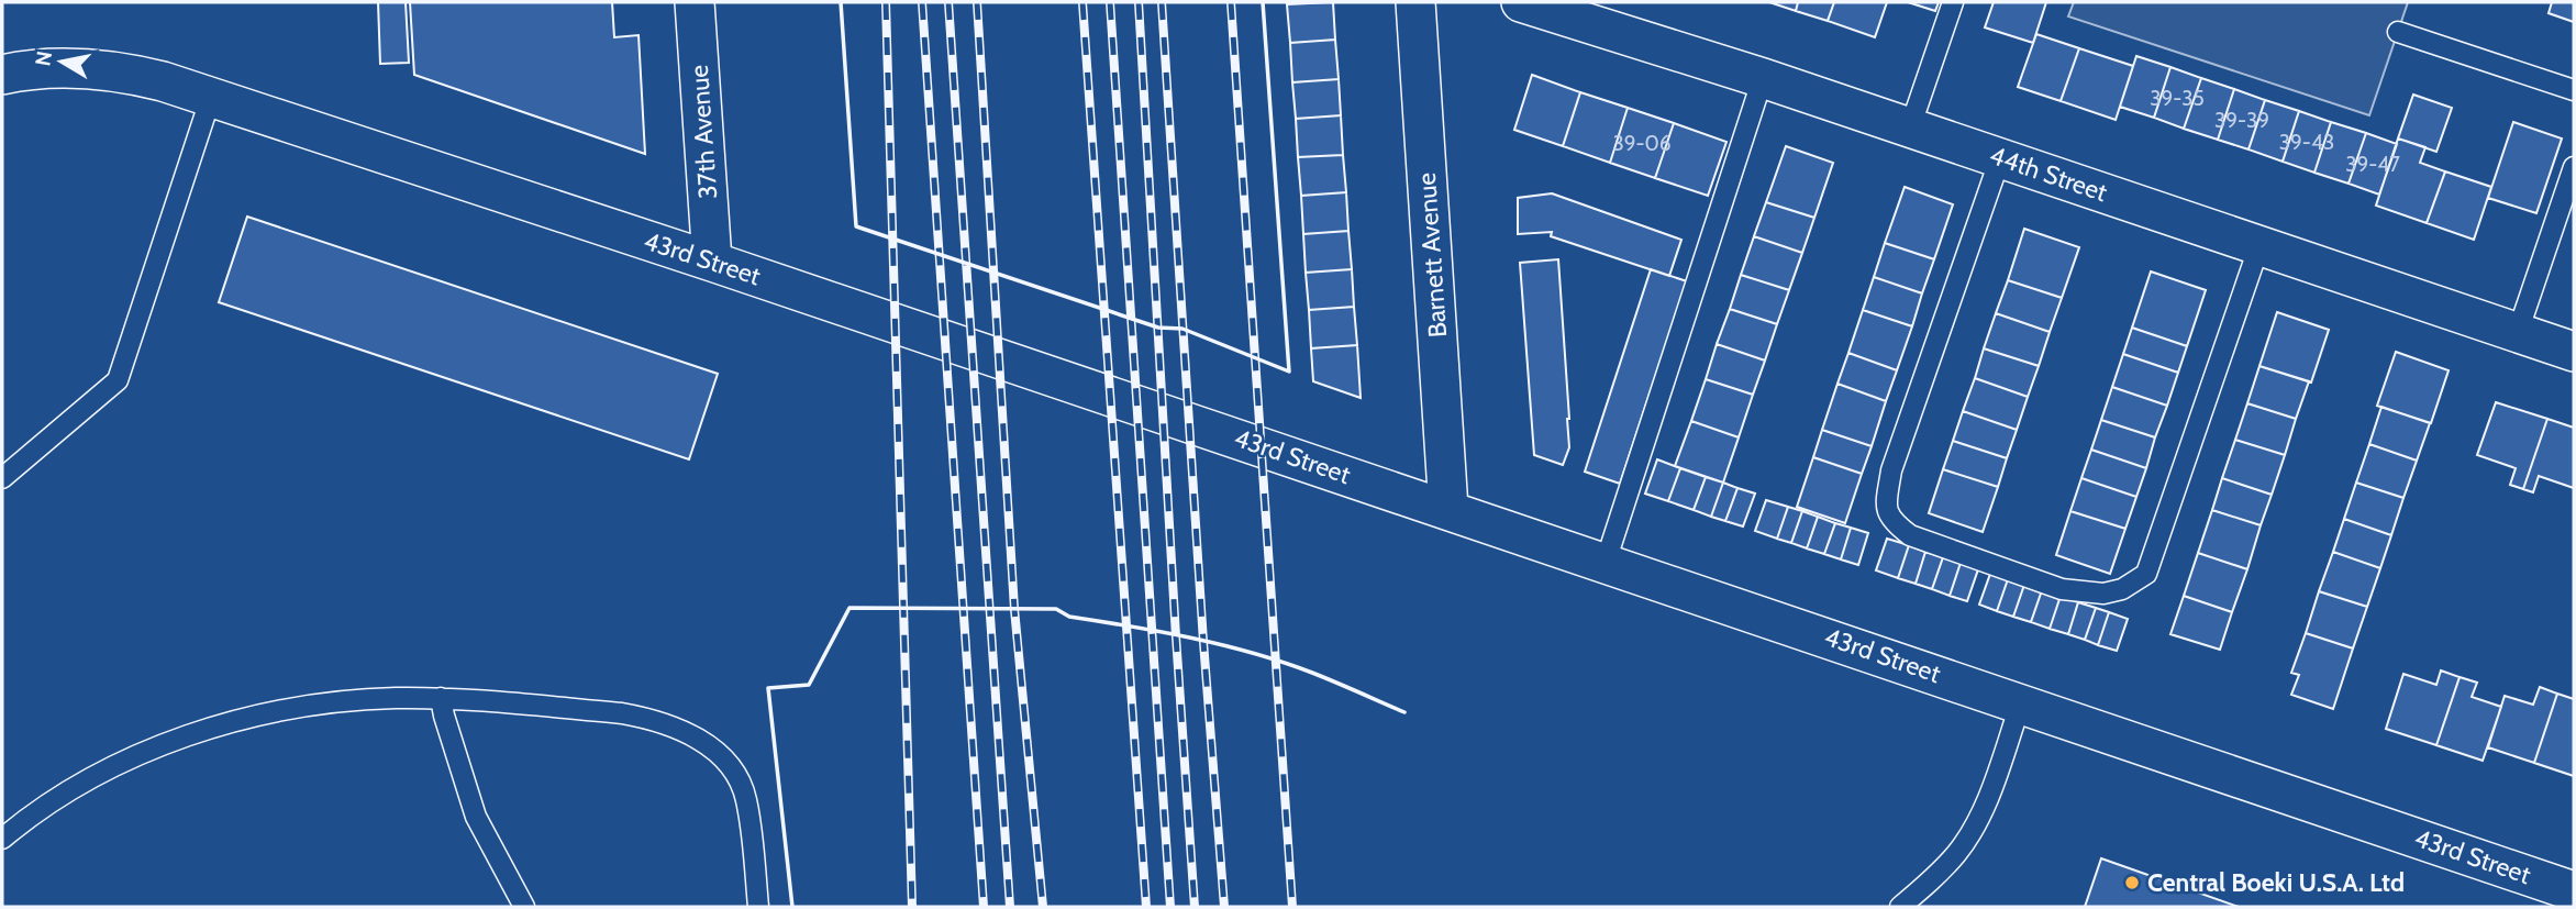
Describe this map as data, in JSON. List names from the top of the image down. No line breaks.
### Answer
{"streets":{"street":["37th Avenue","44th Street","Barnett Avenue","43rd Street"]},"crossings":[["37th Avenue","43rd Street"],["Barnett Avenue","43rd Street"]],"places":["Central Boeki U.S.A. Ltd"],"house_numbers":["39-35","39-39","39-43","39-06","39-47"],"north":"left"}
